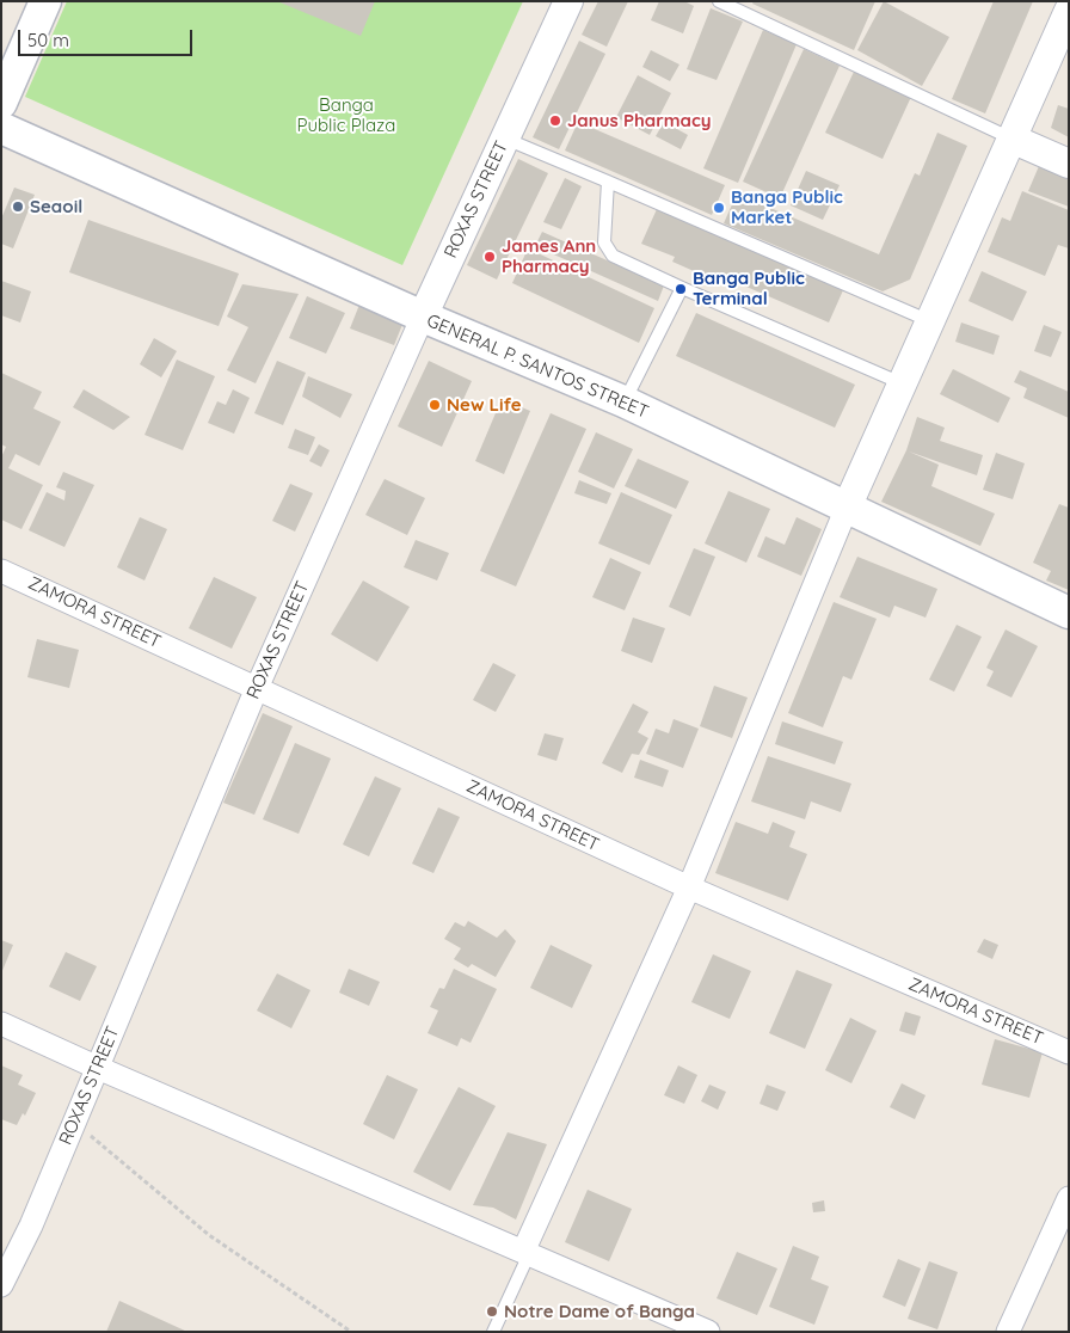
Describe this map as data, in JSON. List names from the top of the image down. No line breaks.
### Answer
{"streets":{"main road":["GENERAL P. SANTOS STREET"],"street":["ROXAS STREET","ZAMORA STREET"]},"crossings":[["ROXAS STREET","GENERAL P. SANTOS STREET"],["ROXAS STREET","ZAMORA STREET"]],"parks":["Banga Public Plaza"],"places":["Janus Pharmacy","Seaoil","Banga Public Market","James Ann Pharmacy","Banga Public Terminal","New Life","Notre Dame of Banga"],"scale_bar":"50 m"}
